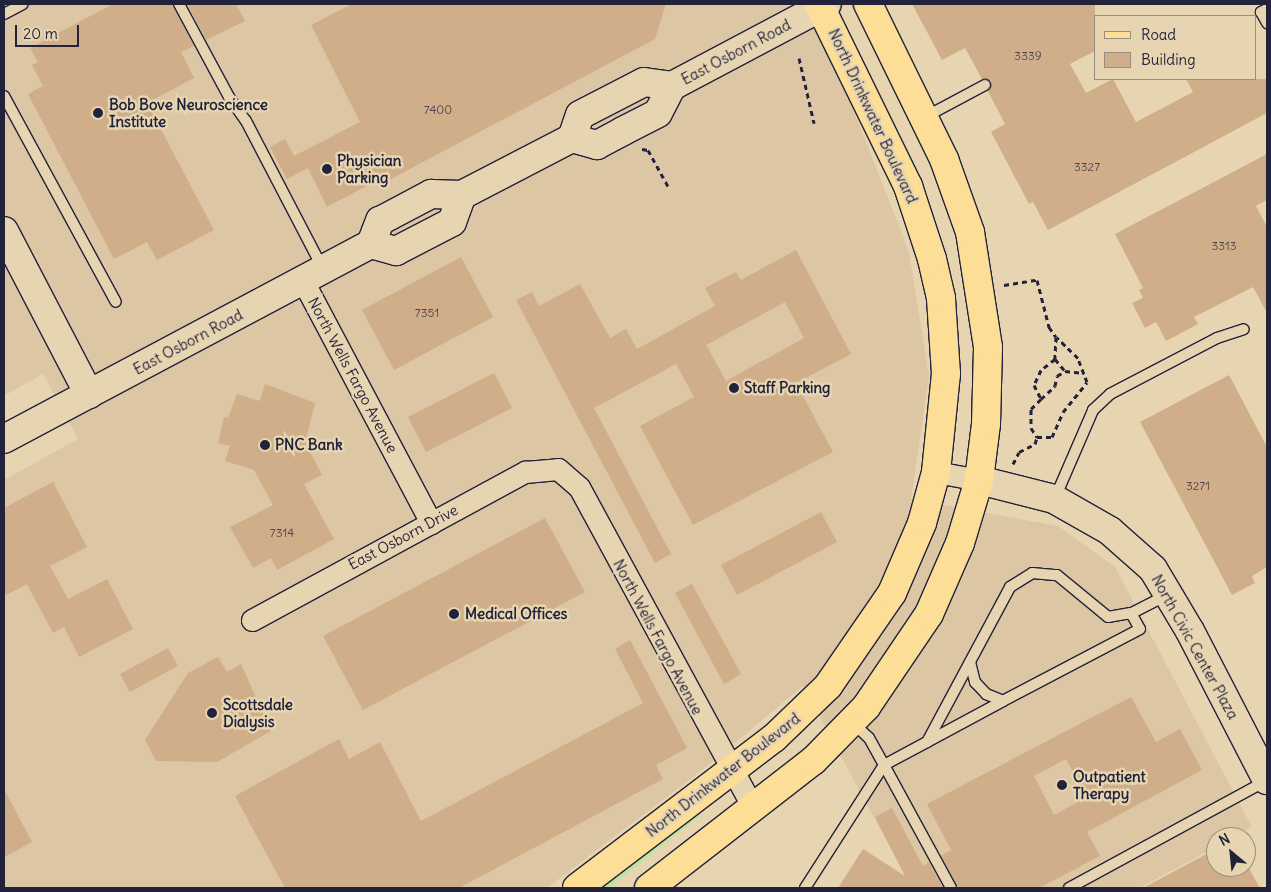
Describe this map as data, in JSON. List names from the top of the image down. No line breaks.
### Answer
{"streets":{"main road":["East Osborn Road","North Drinkwater Boulevard","North Civic Center Plaza"],"street":["North Wells Fargo Avenue","East Osborn Drive"]},"crossings":[["East Osborn Road","North Drinkwater Boulevard"],["East Osborn Road","North Wells Fargo Avenue"],["North Drinkwater Boulevard","North Wells Fargo Avenue"],["North Drinkwater Boulevard","North Civic Center Plaza"],["North Wells Fargo Avenue","East Osborn Drive"]],"places":["Bob Bove Neuroscience Institute","Physician Parking","Staff Parking","PNC Bank","Medical Offices","Scottsdale Dialysis","Outpatient Therapy"],"house_numbers":["3339","7400","3327","3313","7351","3271","7314"],"legend":["Road","Building"],"scale_bar":"20 m","north":"top left"}
